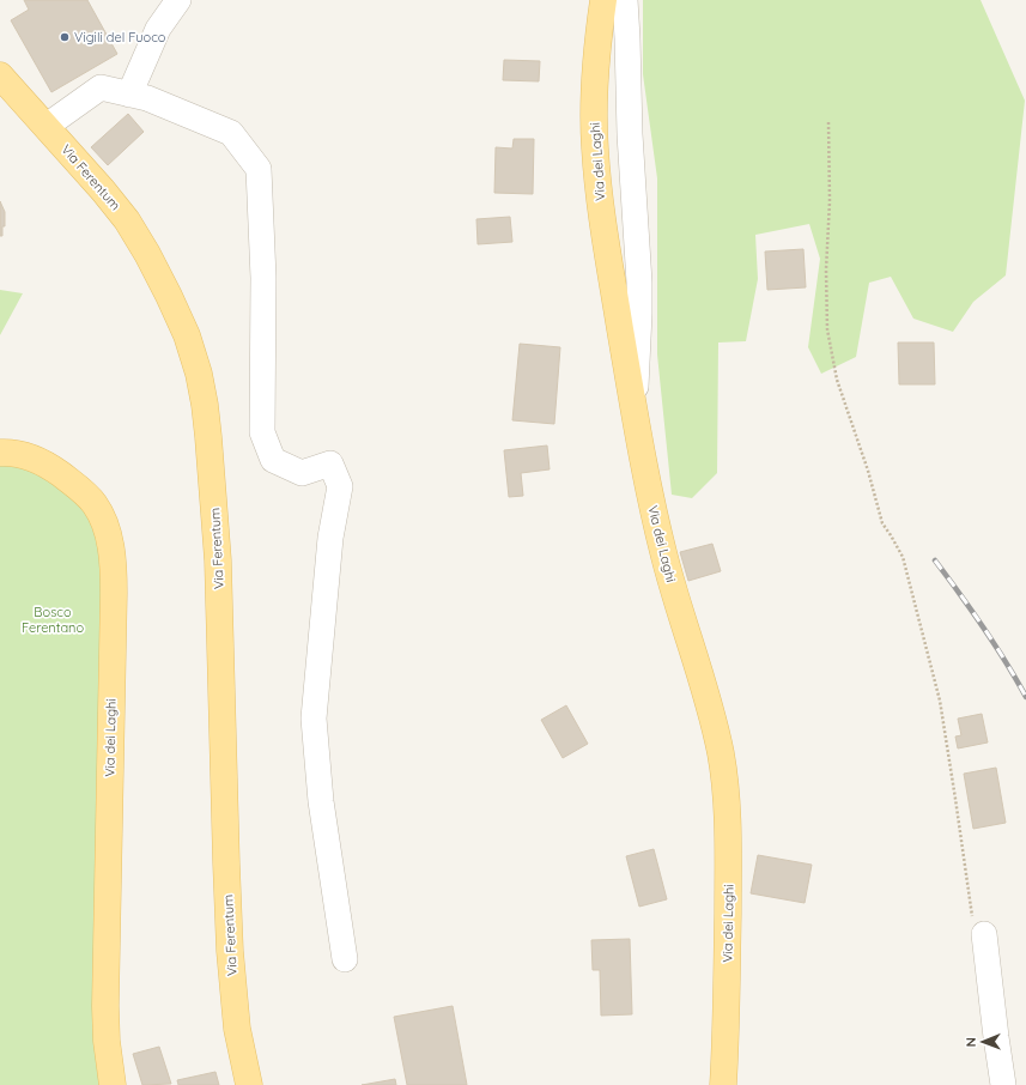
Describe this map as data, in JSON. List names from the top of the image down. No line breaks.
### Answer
{"streets":{"main road":["Via dei Laghi","Via Ferentum"]},"parks":["Bosco Ferentano"],"places":["Vigili del Fuoco"],"north":"left"}
